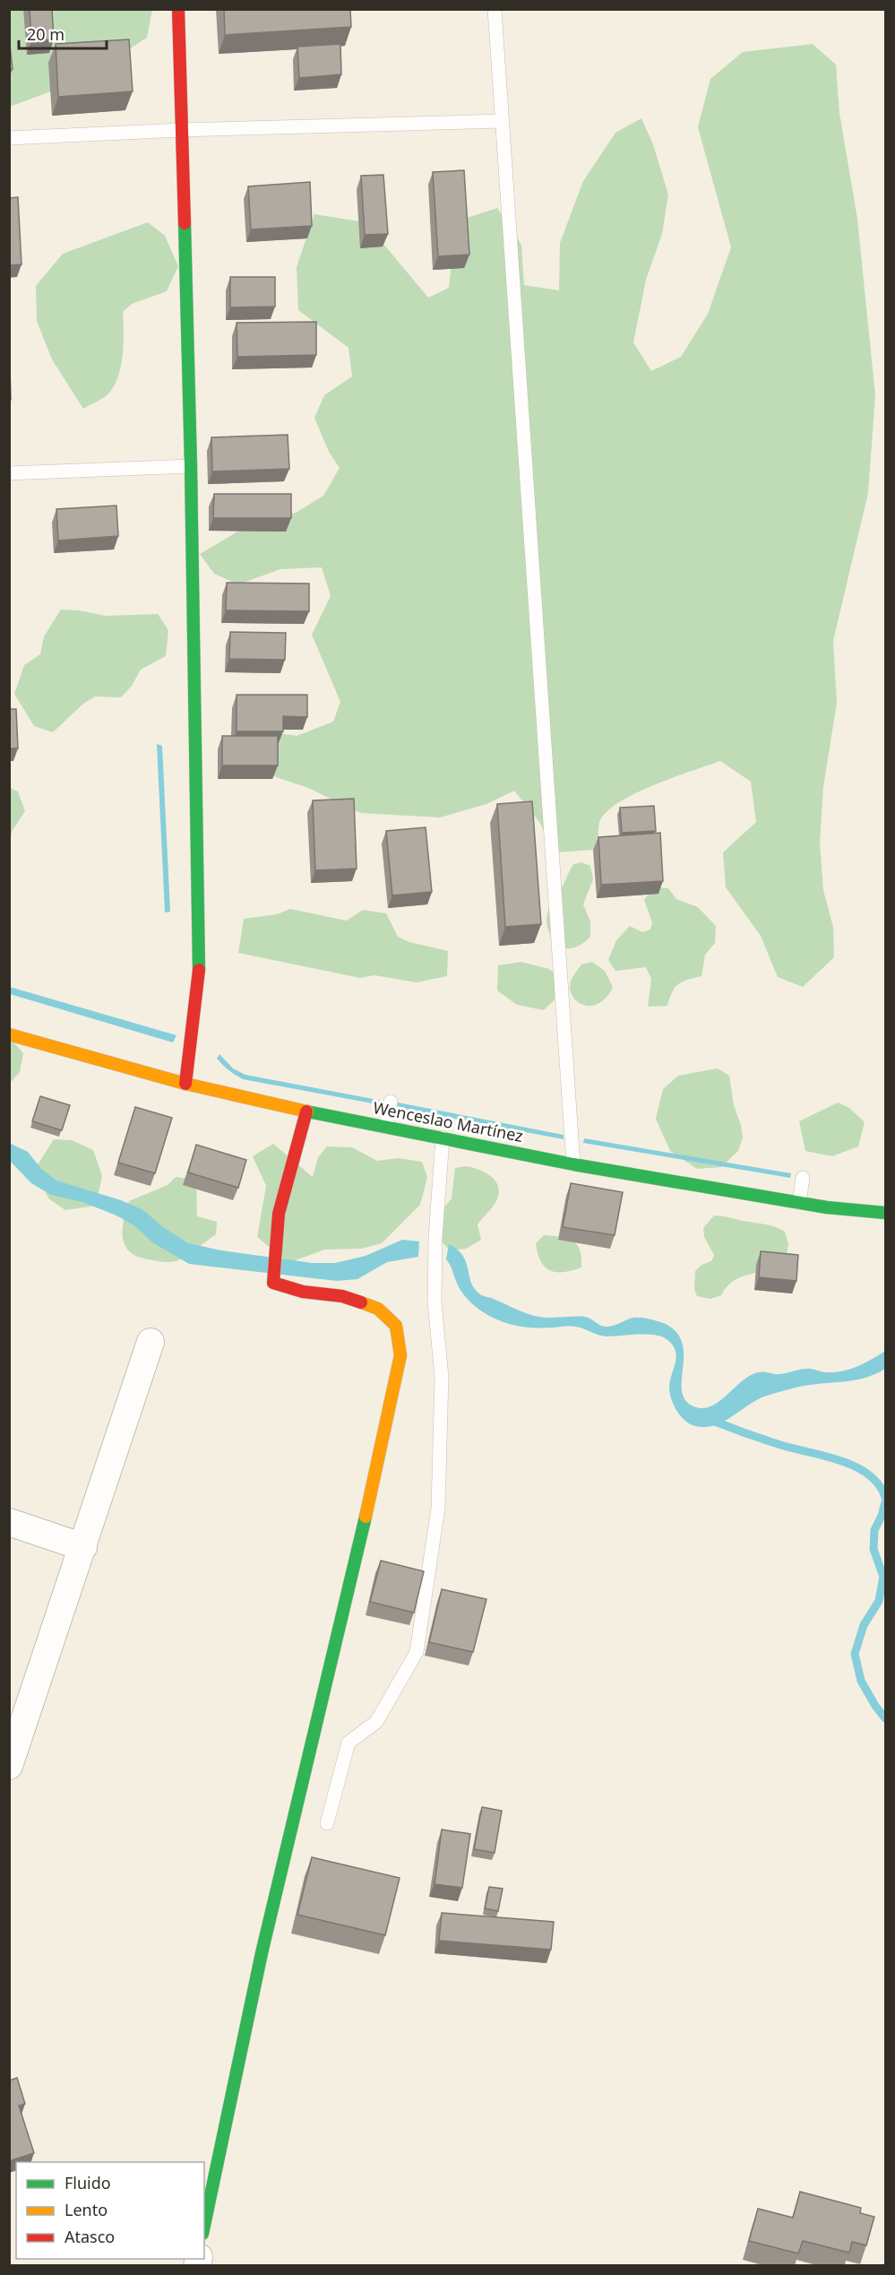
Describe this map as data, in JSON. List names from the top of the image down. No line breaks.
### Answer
{"streets":{"street":["Wenceslao Martínez"]},"legend":["Fluido","Lento","Atasco"],"scale_bar":"20 m"}
